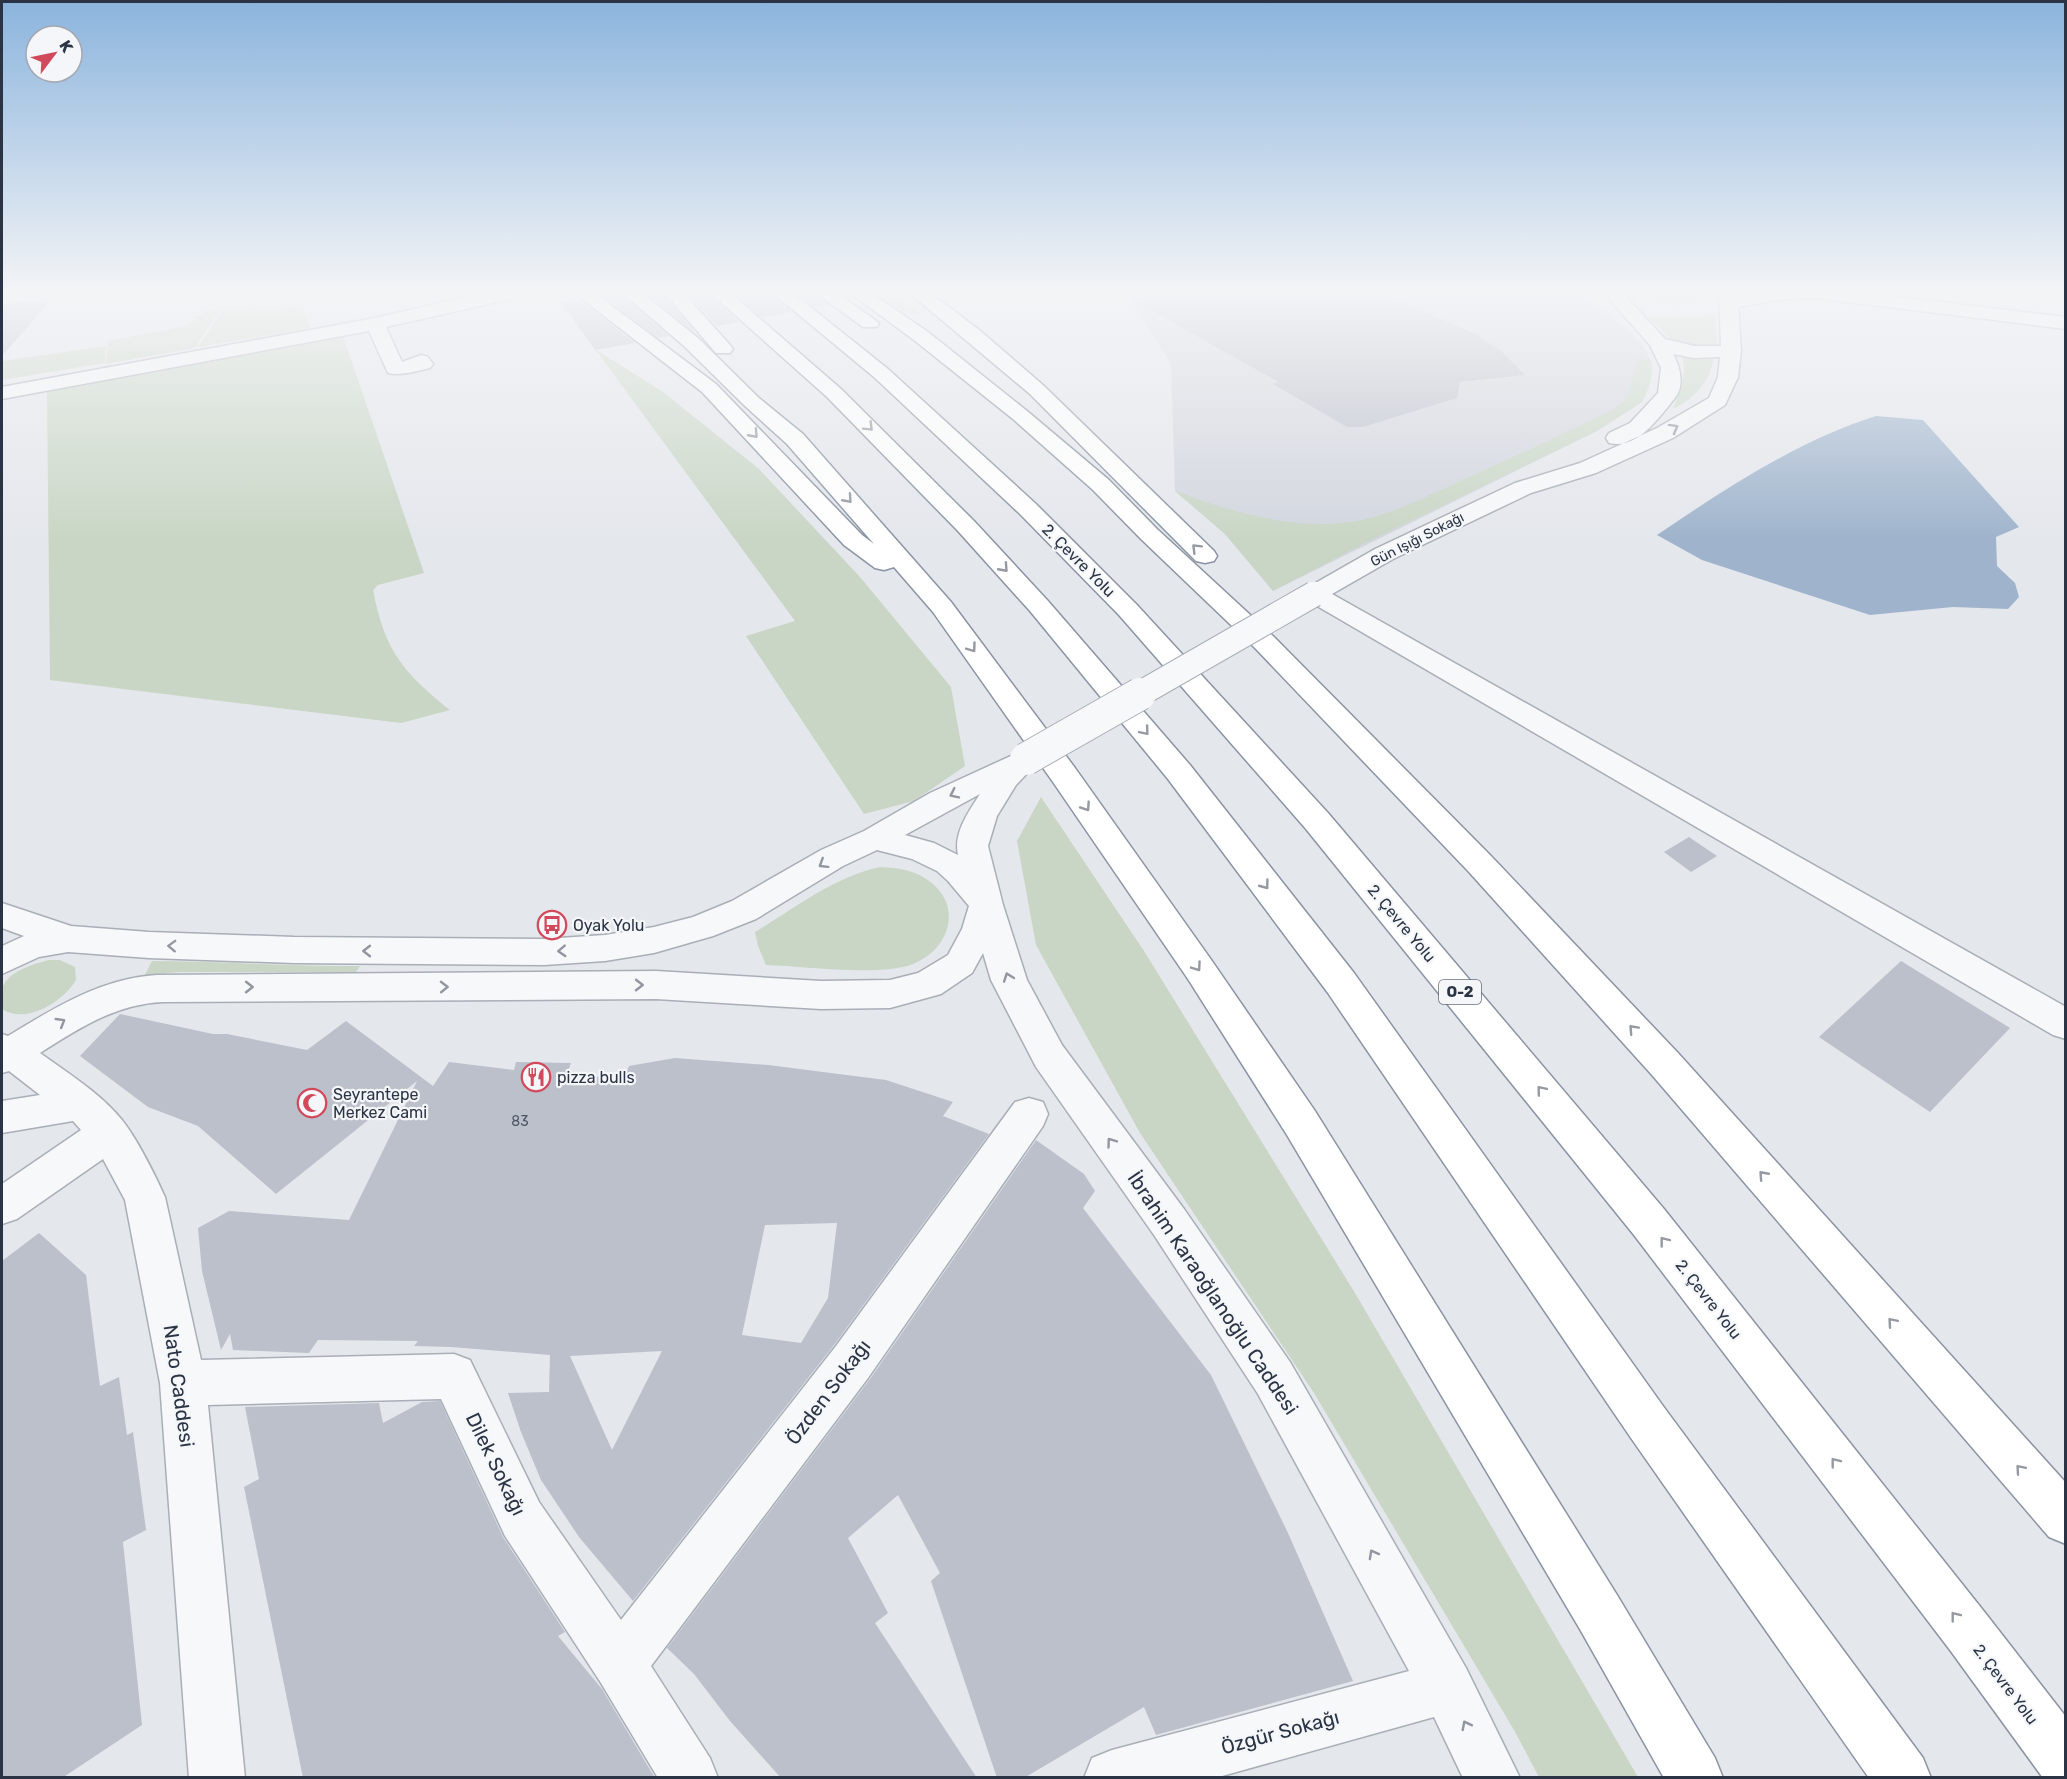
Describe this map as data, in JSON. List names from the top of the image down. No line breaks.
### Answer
{"streets":{"highway":["2. Çevre Yolu","O-2"],"street":["Gün Işığı Sokağı","İbrahim Karaoğlanoğlu Caddesi","Nato Caddesi","Özden Sokağı","Dilek Sokağı","Özgür Sokağı"]},"crossings":[["Gün Işığı Sokağı","İbrahim Karaoğlanoğlu Caddesi"],["İbrahim Karaoğlanoğlu Caddesi","Özgür Sokağı"],["Nato Caddesi","Dilek Sokağı"],["Özden Sokağı","Dilek Sokağı"]],"one_way":["İbrahim Karaoğlanoğlu Caddesi"],"places":{"bus stop":["Oyak Yolu"],"restaurant":["pizza bulls"],"mosque":["Seyrantepe Merkez Cami"]},"house_numbers":["83"],"north":"top right"}
